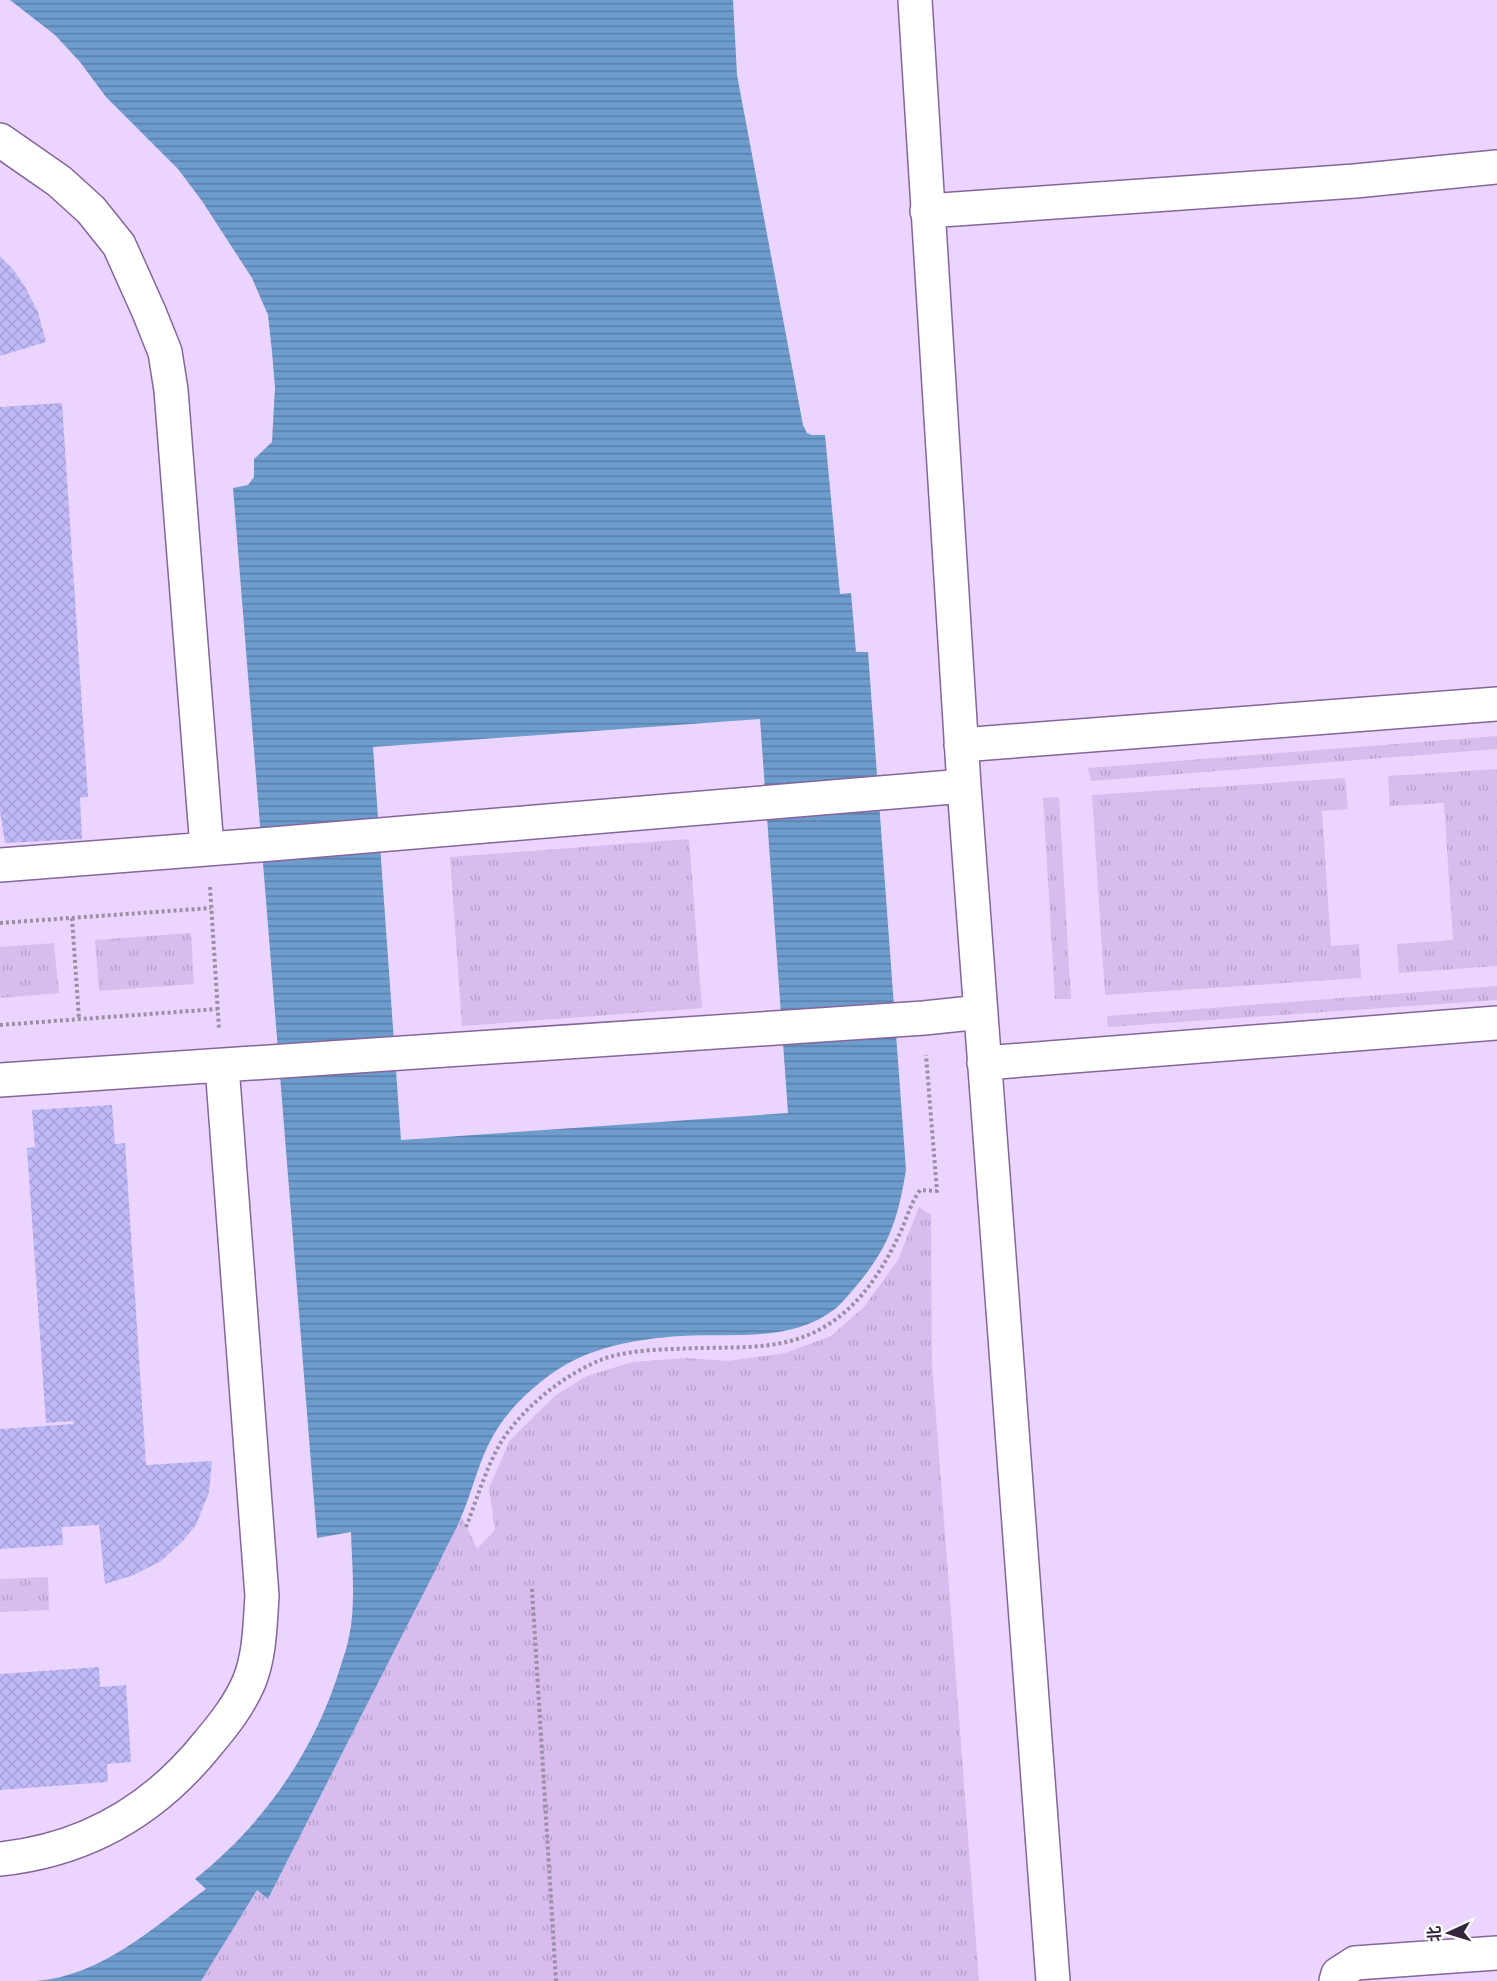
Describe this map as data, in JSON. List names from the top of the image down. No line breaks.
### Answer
{"north":"left"}
